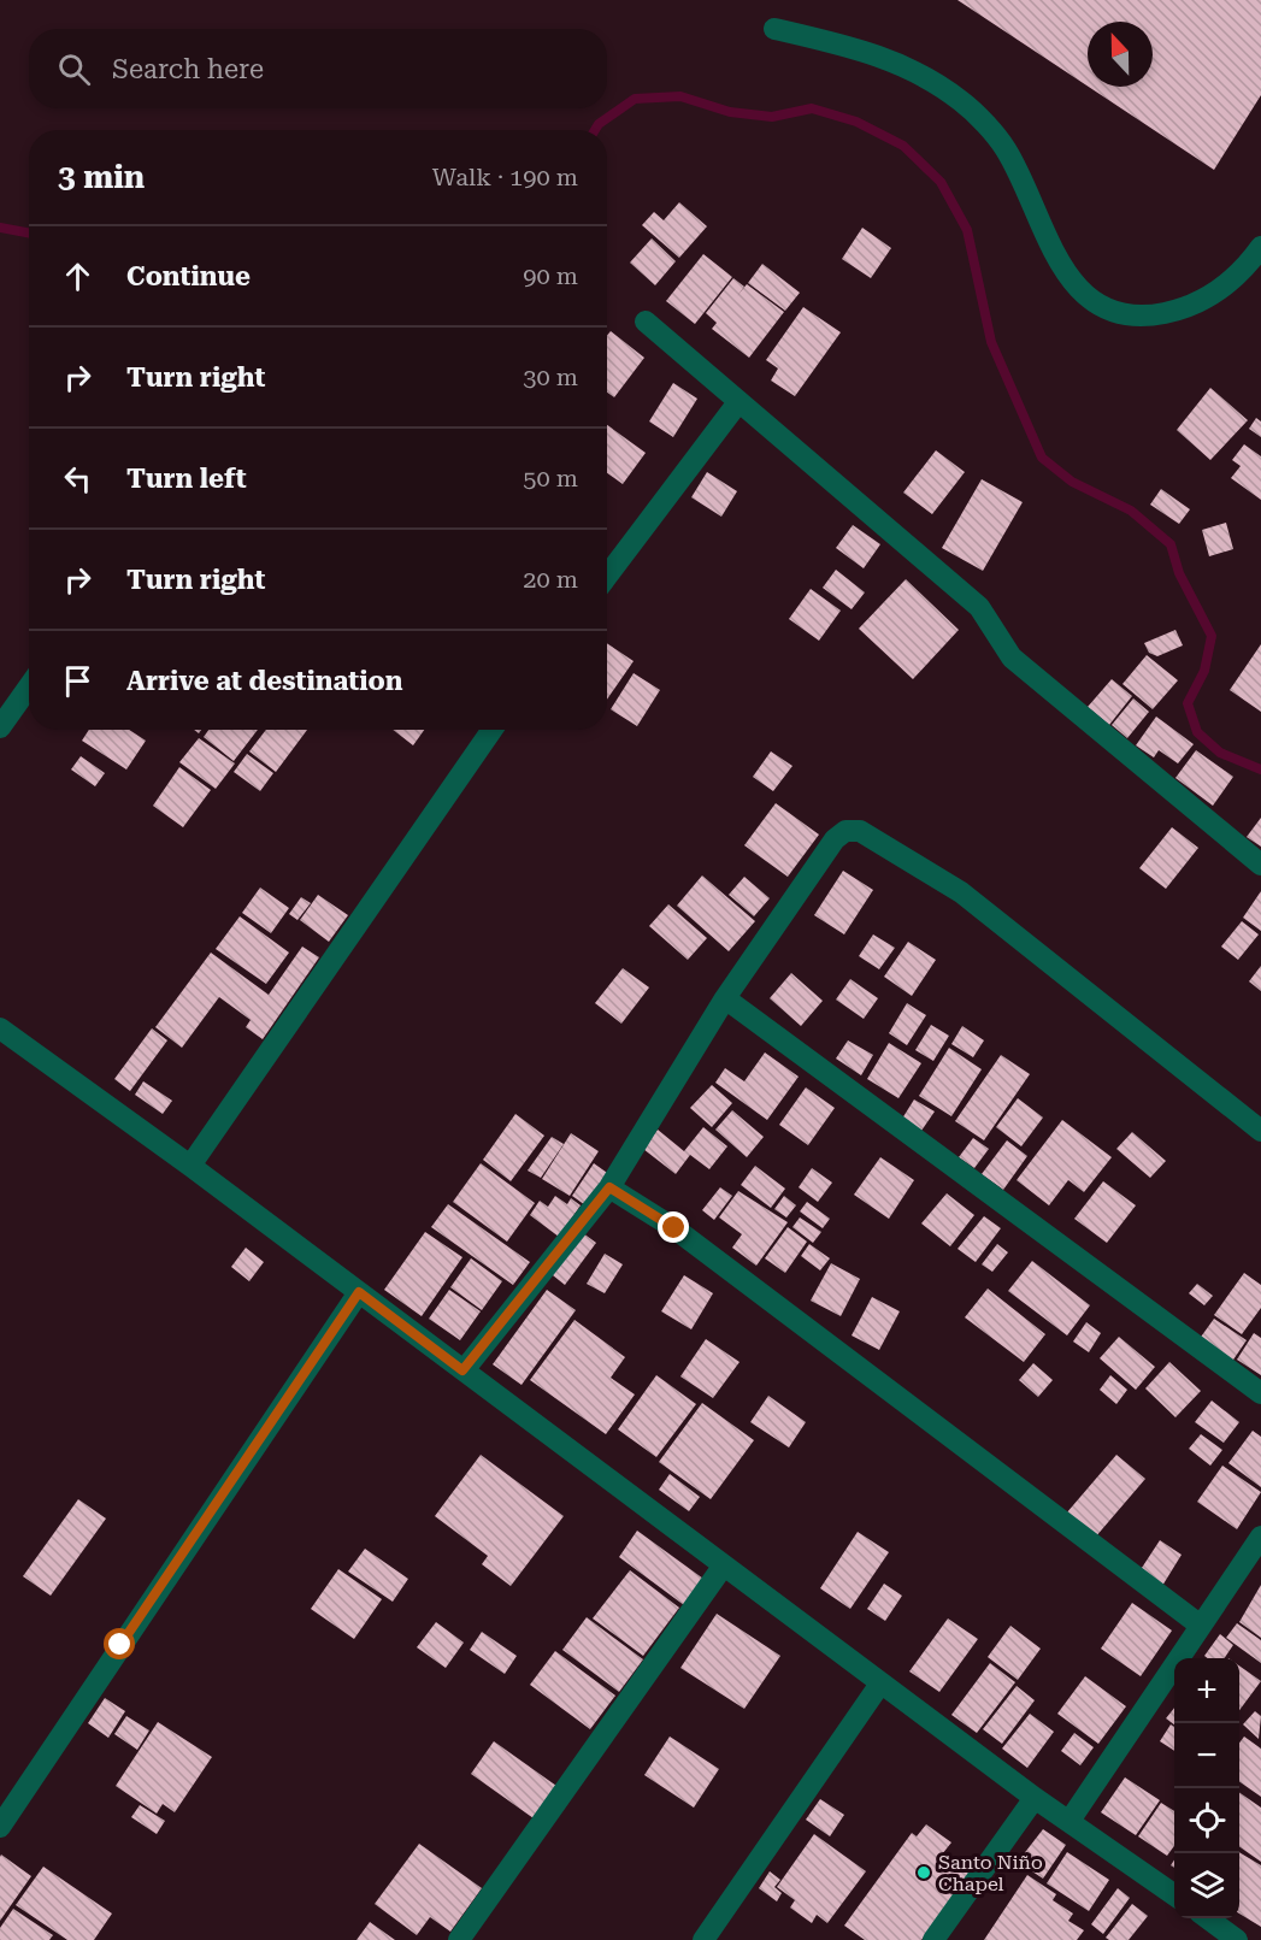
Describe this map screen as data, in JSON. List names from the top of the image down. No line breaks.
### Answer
{"places":["Santo Niño Chapel"],"north":"top","page":{"search":"Search here","heading":["3 min","Walk · 190 m"],"list":[["Continue","90 m"],["Turn right","30 m"],["Turn left","50 m"],["Turn right","20 m"],"Arrive at destination"],"map_buttons":["+","−"]}}
